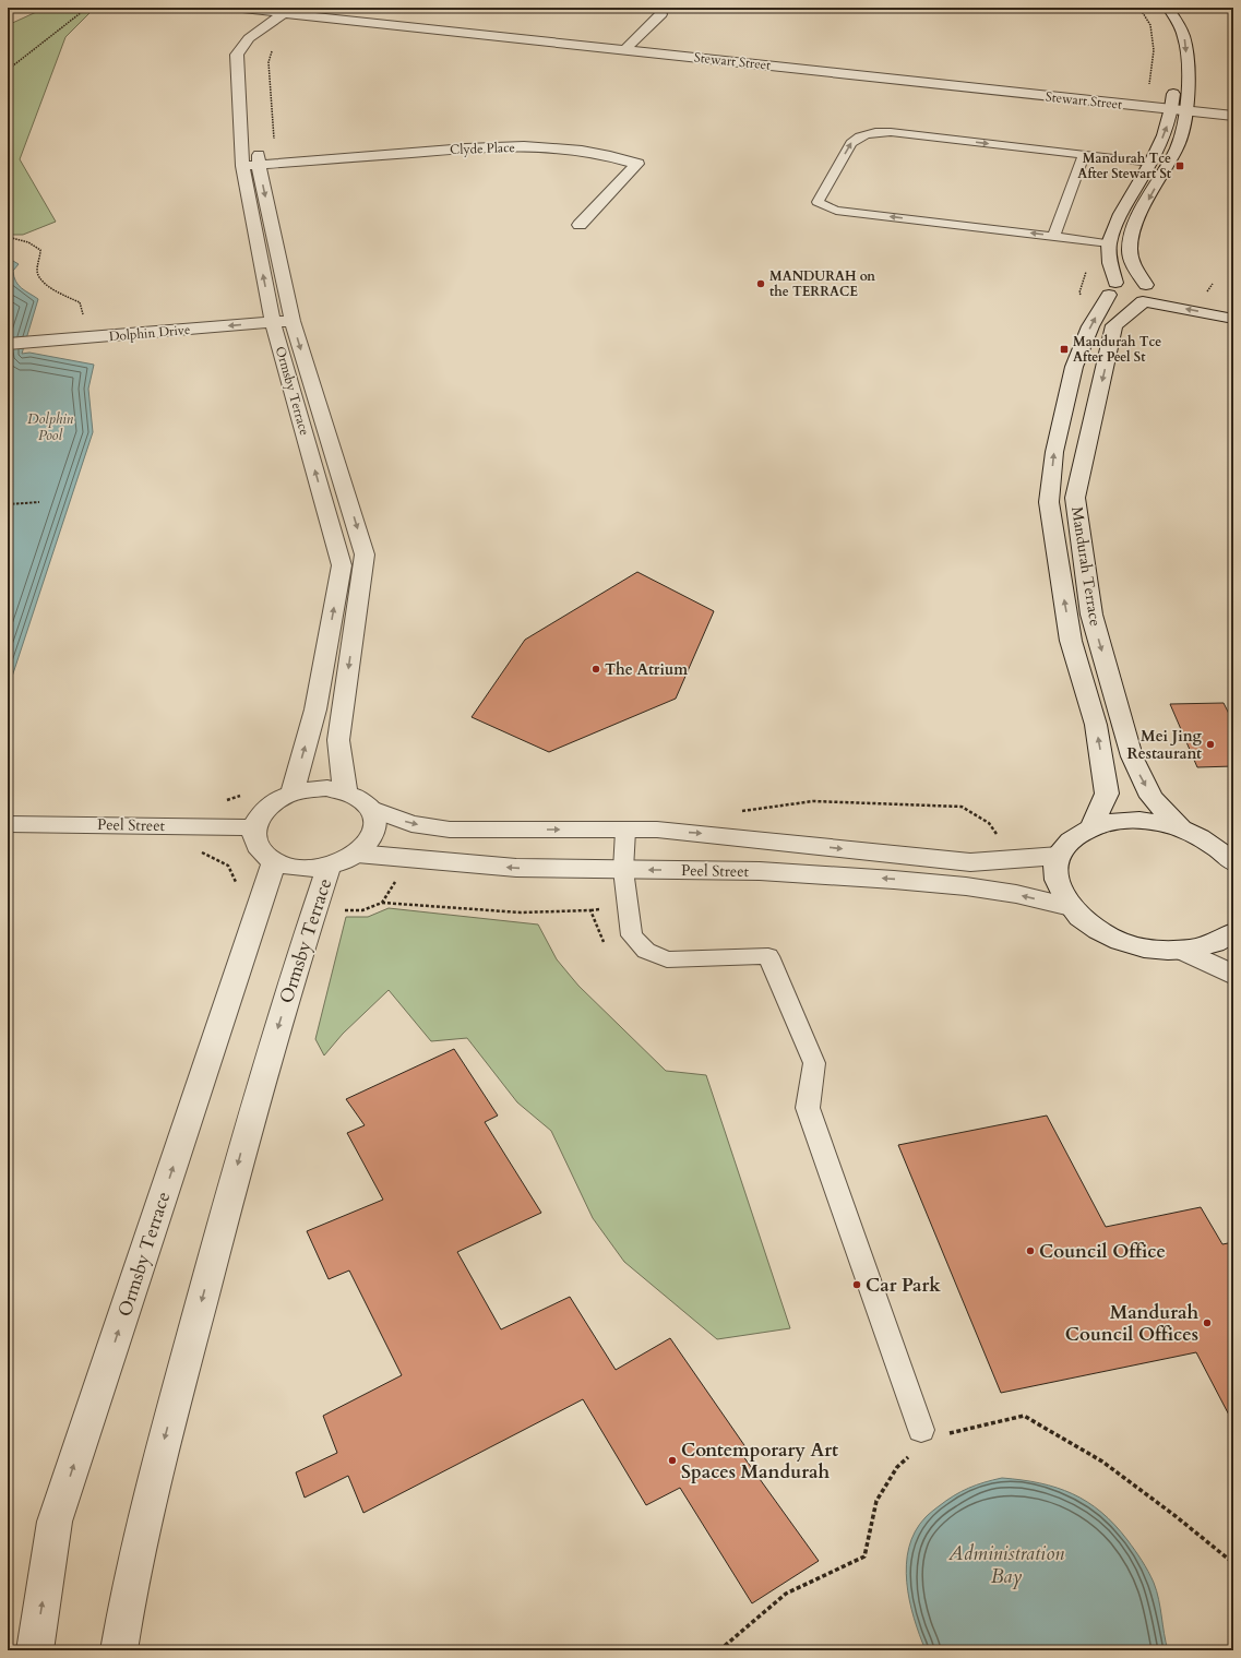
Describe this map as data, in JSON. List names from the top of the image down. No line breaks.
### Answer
{"streets":{"street":["Stewart Street","Clyde Place","Dolphin Drive","Ormsby Terrace","Mandurah Terrace","Peel Street"]},"crossings":[["Stewart Street","Ormsby Terrace"],["Clyde Place","Ormsby Terrace"],["Dolphin Drive","Ormsby Terrace"],["Ormsby Terrace","Peel Street"]],"water":["Dolphin Pool","Administration Bay"],"places":{"transit":["Mandurah Tce After Stewart St","Mandurah Tce After Peel St"],"other":["MANDURAH on the TERRACE","The Atrium","Mei Jing Restaurant","Council Office","Car Park","Mandurah Council Offices","Contemporary Art Spaces Mandurah"]}}
